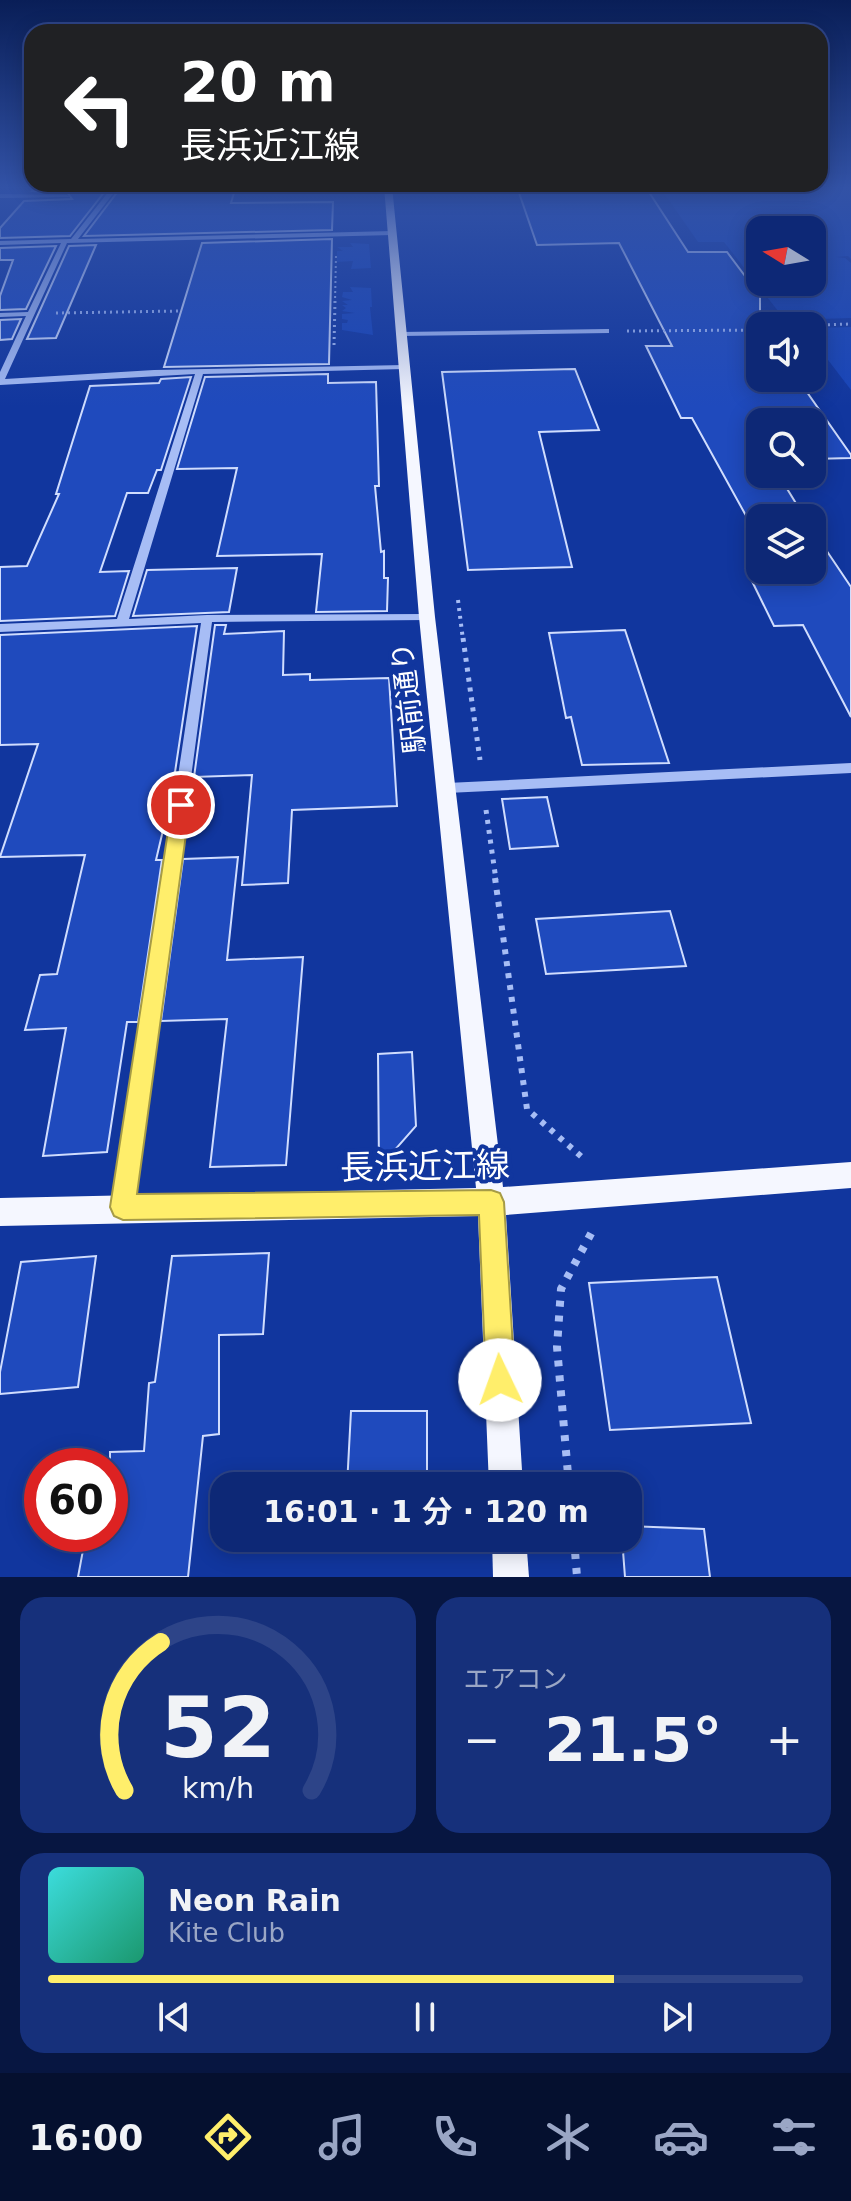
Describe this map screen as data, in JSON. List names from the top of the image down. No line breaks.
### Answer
{"streets":{"main road":["駅前通り","長浜近江線"]},"crossings":[["駅前通り","長浜近江線"]],"north":"left","page":{"turn":["20 m","長浜近江線"],"limit":"60","trip":"16:01 · 1 分 · 120 m","tile":"エアコン","heat":["−","21.5°","+"],"song":["Neon Rain","Kite Club"],"tabs":"16:00","gauge":["52","km/h"]}}
